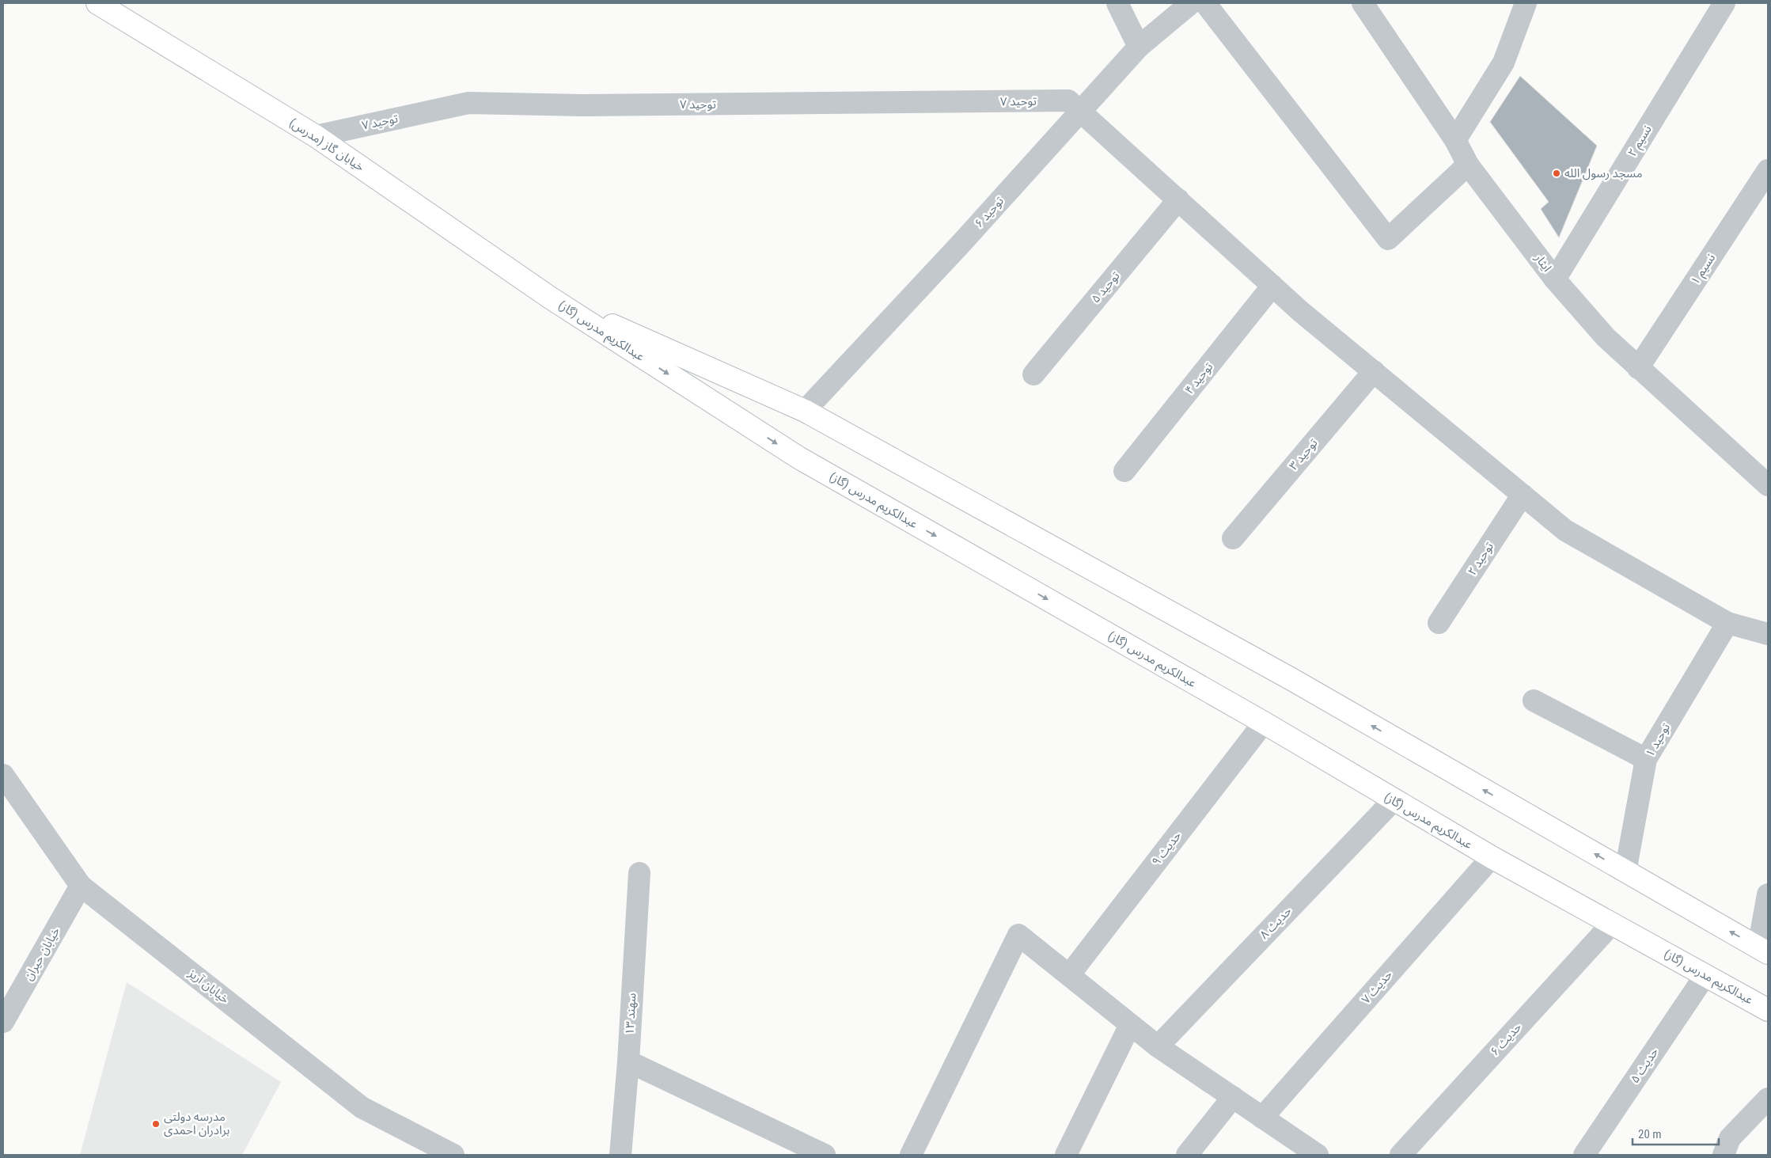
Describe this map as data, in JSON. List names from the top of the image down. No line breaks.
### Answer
{"streets":{"street":["توحید ۷","نسیم ۲","خیابان گاز (مدرس)","توحید ۶","ایثار","نسیم ۱","توحید ۵","عبدالکریم مدرس (گاز)","توحید ۴","توحید ۳","توحید ۲","توحید ۱","حدیث ۹","حدیث ۸","خیابان حیران","خیابان آریز","حدیث ۷","سهند ۱۳","حدیث ۶","حدیث ۵"]},"crossings":[["توحید ۷","خیابان گاز (مدرس)"],["توحید ۷","توحید ۶"],["توحید ۷","توحید ۵"],["توحید ۷","توحید ۴"],["توحید ۷","توحید ۳"],["توحید ۷","توحید ۲"],["توحید ۷","توحید ۱"],["نسیم ۲","ایثار"],["خیابان گاز (مدرس)","عبدالکریم مدرس (گاز)"],["توحید ۶","عبدالکریم مدرس (گاز)"],["ایثار","نسیم ۱"],["عبدالکریم مدرس (گاز)","توحید ۱"],["عبدالکریم مدرس (گاز)","حدیث ۹"],["عبدالکریم مدرس (گاز)","حدیث ۸"],["عبدالکریم مدرس (گاز)","حدیث ۷"],["عبدالکریم مدرس (گاز)","حدیث ۶"],["عبدالکریم مدرس (گاز)","حدیث ۵"],["خیابان حیران","خیابان آریز"]],"places":["مسجد رسول الله","مدرسه دولتی برادران احمدی"],"scale_bar":"20 m"}
